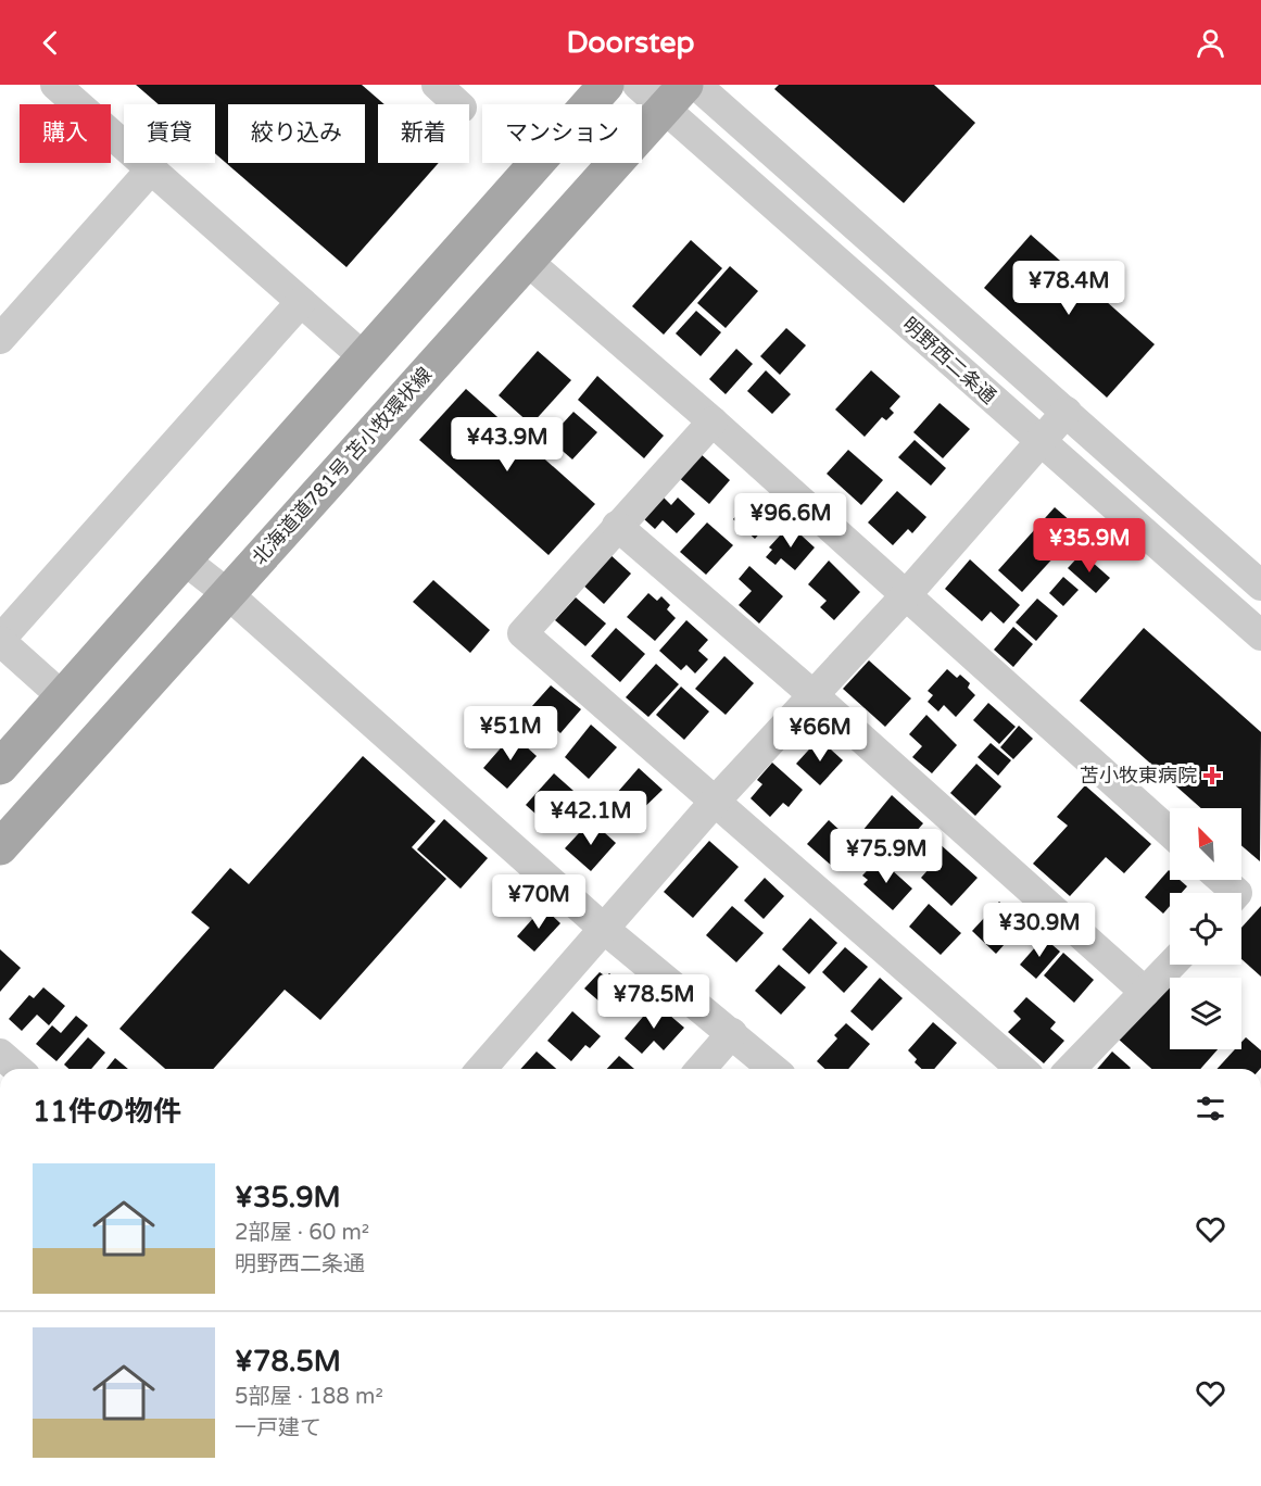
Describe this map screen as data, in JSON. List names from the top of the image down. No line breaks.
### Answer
{"streets":{"main road":["北海道道781号 苫小牧環状線"],"street":["明野西二条通"]},"crossings":[["明野西二条通","北海道道781号 苫小牧環状線"]],"places":{"health":["苫小牧東病院"]},"north":"top left","page":{"header":"Doorstep","chip":["購入","賃貸","絞り込み","新着","マンション"],"price":["¥78.4M","¥43.9M","¥96.6M","¥35.9M","¥51M","¥66M","¥42.1M","¥75.9M","¥70M","¥30.9M","¥78.5M"],"heading":"11件の物件","list":[{"name":"¥35.9M","note":"2部屋 · 60 m² · 明野西二条通"},{"name":"¥78.5M","note":"5部屋 · 188 m² · 一戸建て"}]}}
